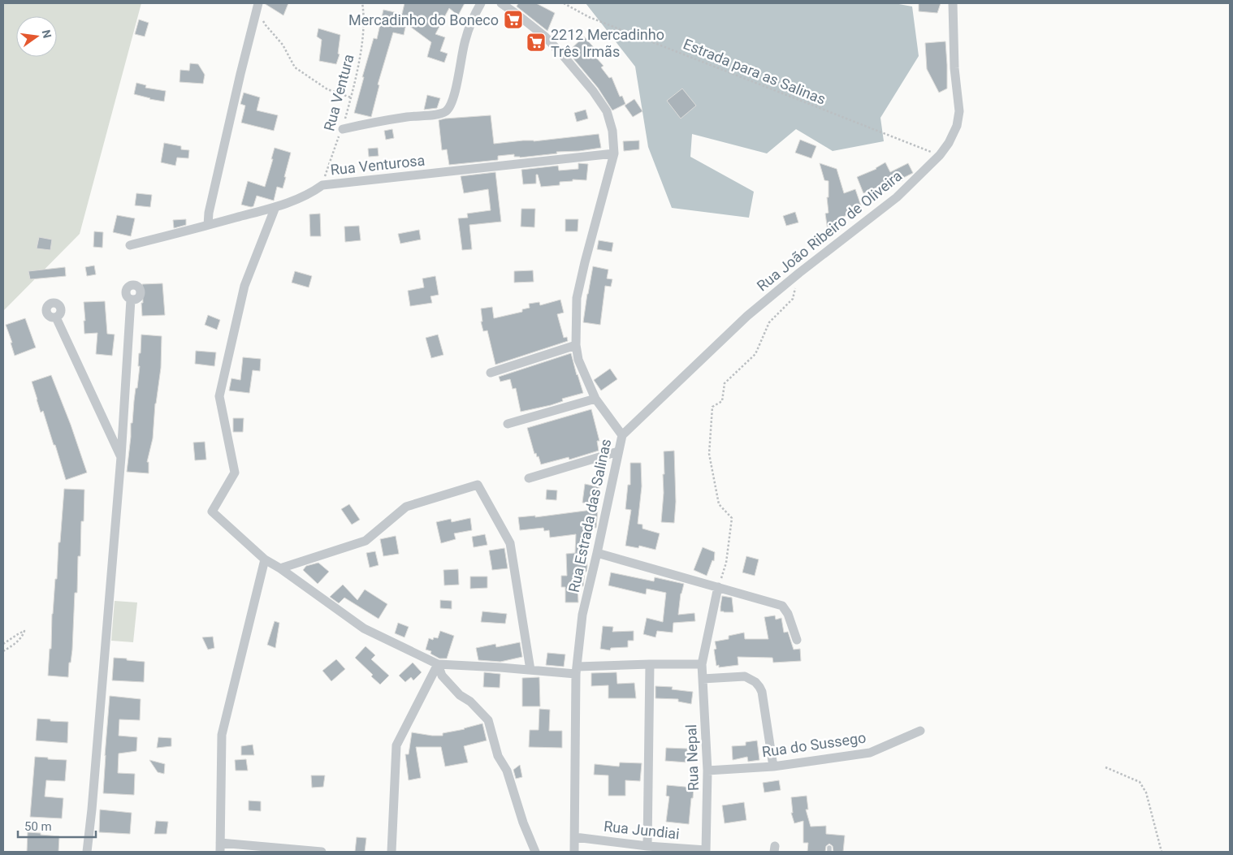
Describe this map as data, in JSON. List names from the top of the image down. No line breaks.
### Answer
{"streets":{"street":["Rua Venturosa","Rua João Ribeiro de Oliveira","Rua Estrada das Salinas","Rua do Sussego","Rua Nepal","Rua Jundiai"],"path":["Estrada para as Salinas","Rua Ventura"]},"crossings":[["Estrada para as Salinas","Rua João Ribeiro de Oliveira"],["Rua Ventura","Rua Venturosa"],["Rua Venturosa","Rua Estrada das Salinas"],["Rua João Ribeiro de Oliveira","Rua Estrada das Salinas"],["Rua Estrada das Salinas","Rua Jundiai"],["Rua do Sussego","Rua Nepal"],["Rua Nepal","Rua Jundiai"]],"places":{"supermarket":["Mercadinho do Boneco","2212 Mercadinho Três Irmãs"]},"scale_bar":"50 m","north":"right"}
